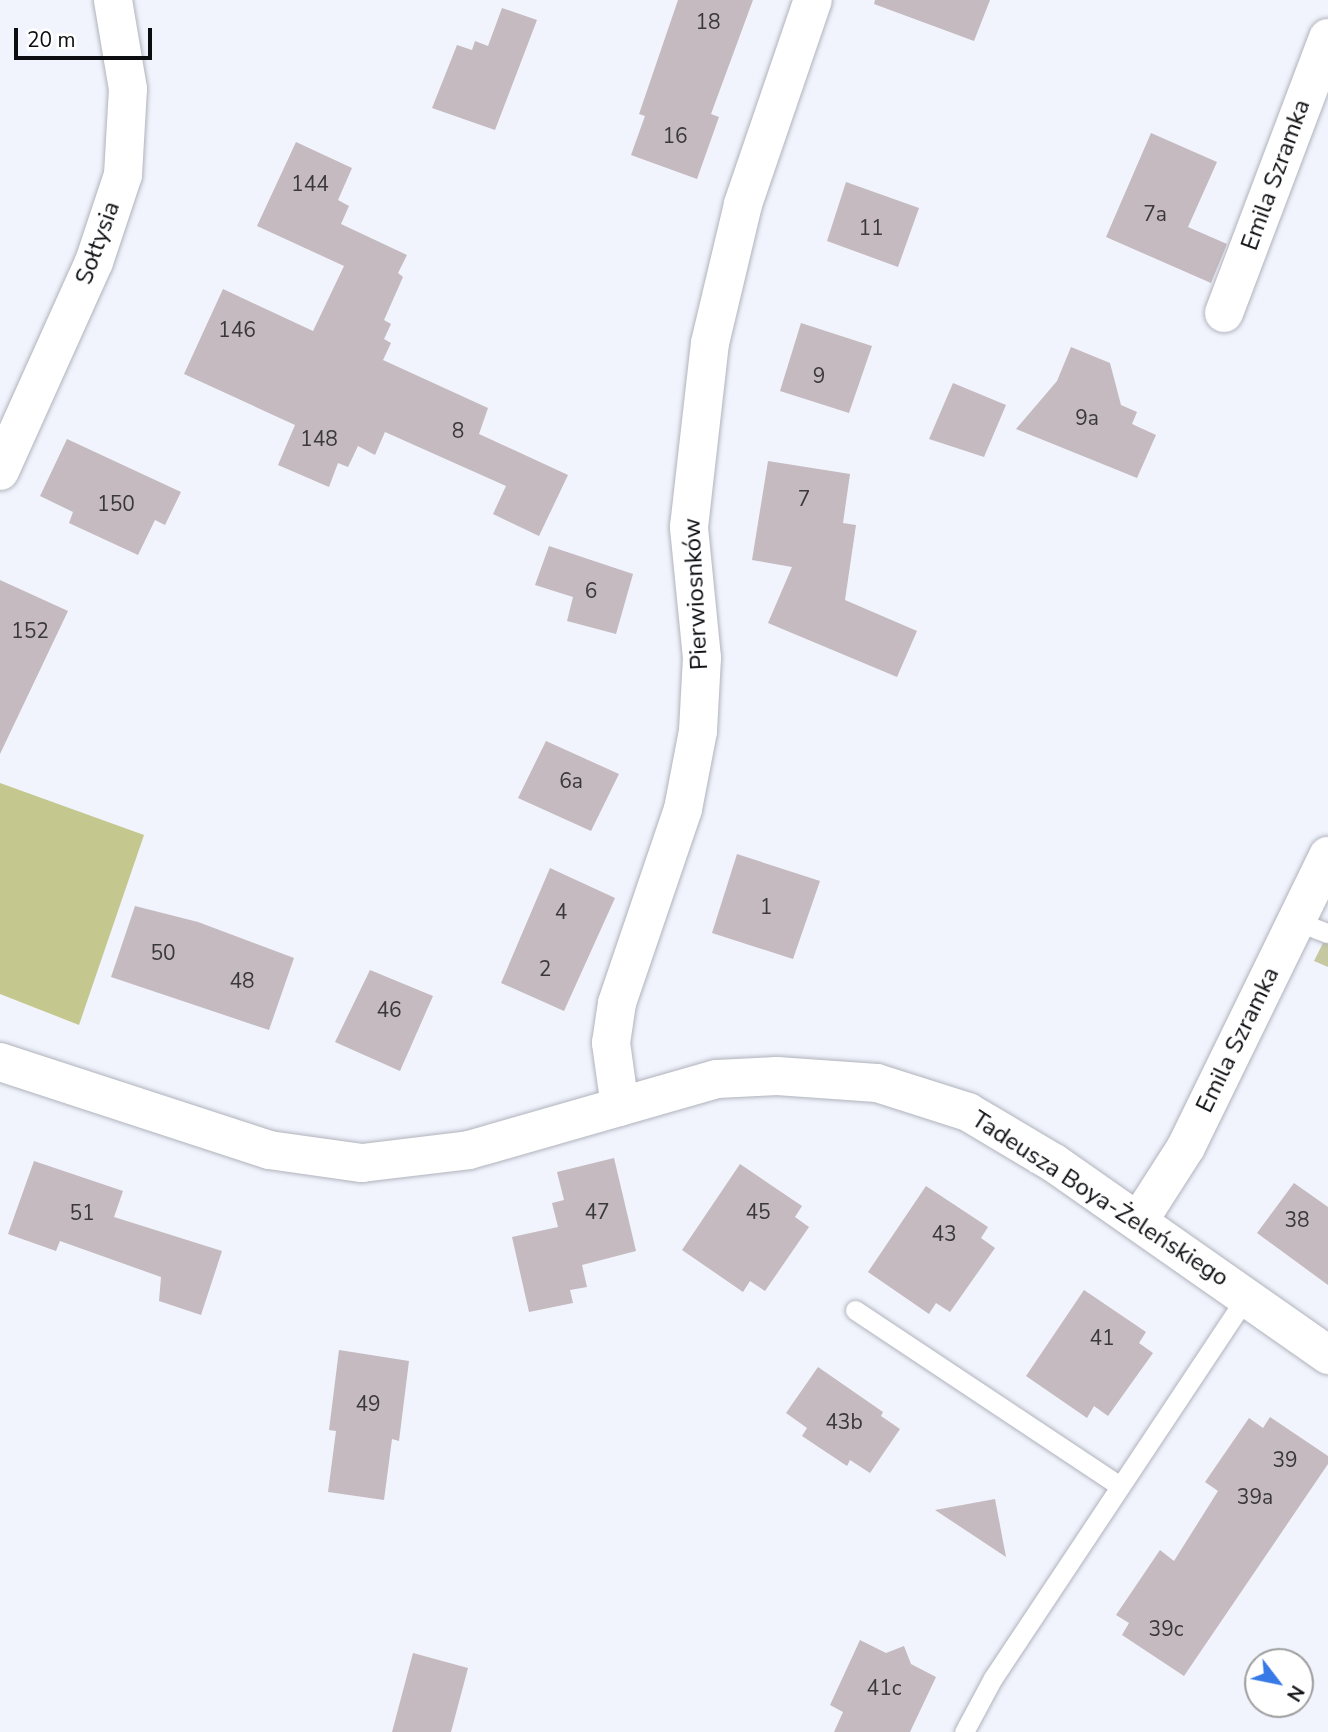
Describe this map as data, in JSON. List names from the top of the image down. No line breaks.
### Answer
{"streets":{"street":["Emila Szramka","Sołtysia","Pierwiosnków","Tadeusza Boya-Żeleńskiego"]},"crossings":[["Emila Szramka","Tadeusza Boya-Żeleńskiego"],["Pierwiosnków","Tadeusza Boya-Żeleńskiego"]],"house_numbers":["18","16","144","7a","11","146","9","9a","8","148","7","150","6","152","6a","1","4","50","2","48","46","47","45","51","38","43","41","49","43b","39","39a","39c","41c"],"scale_bar":"20 m","north":"bottom right"}
